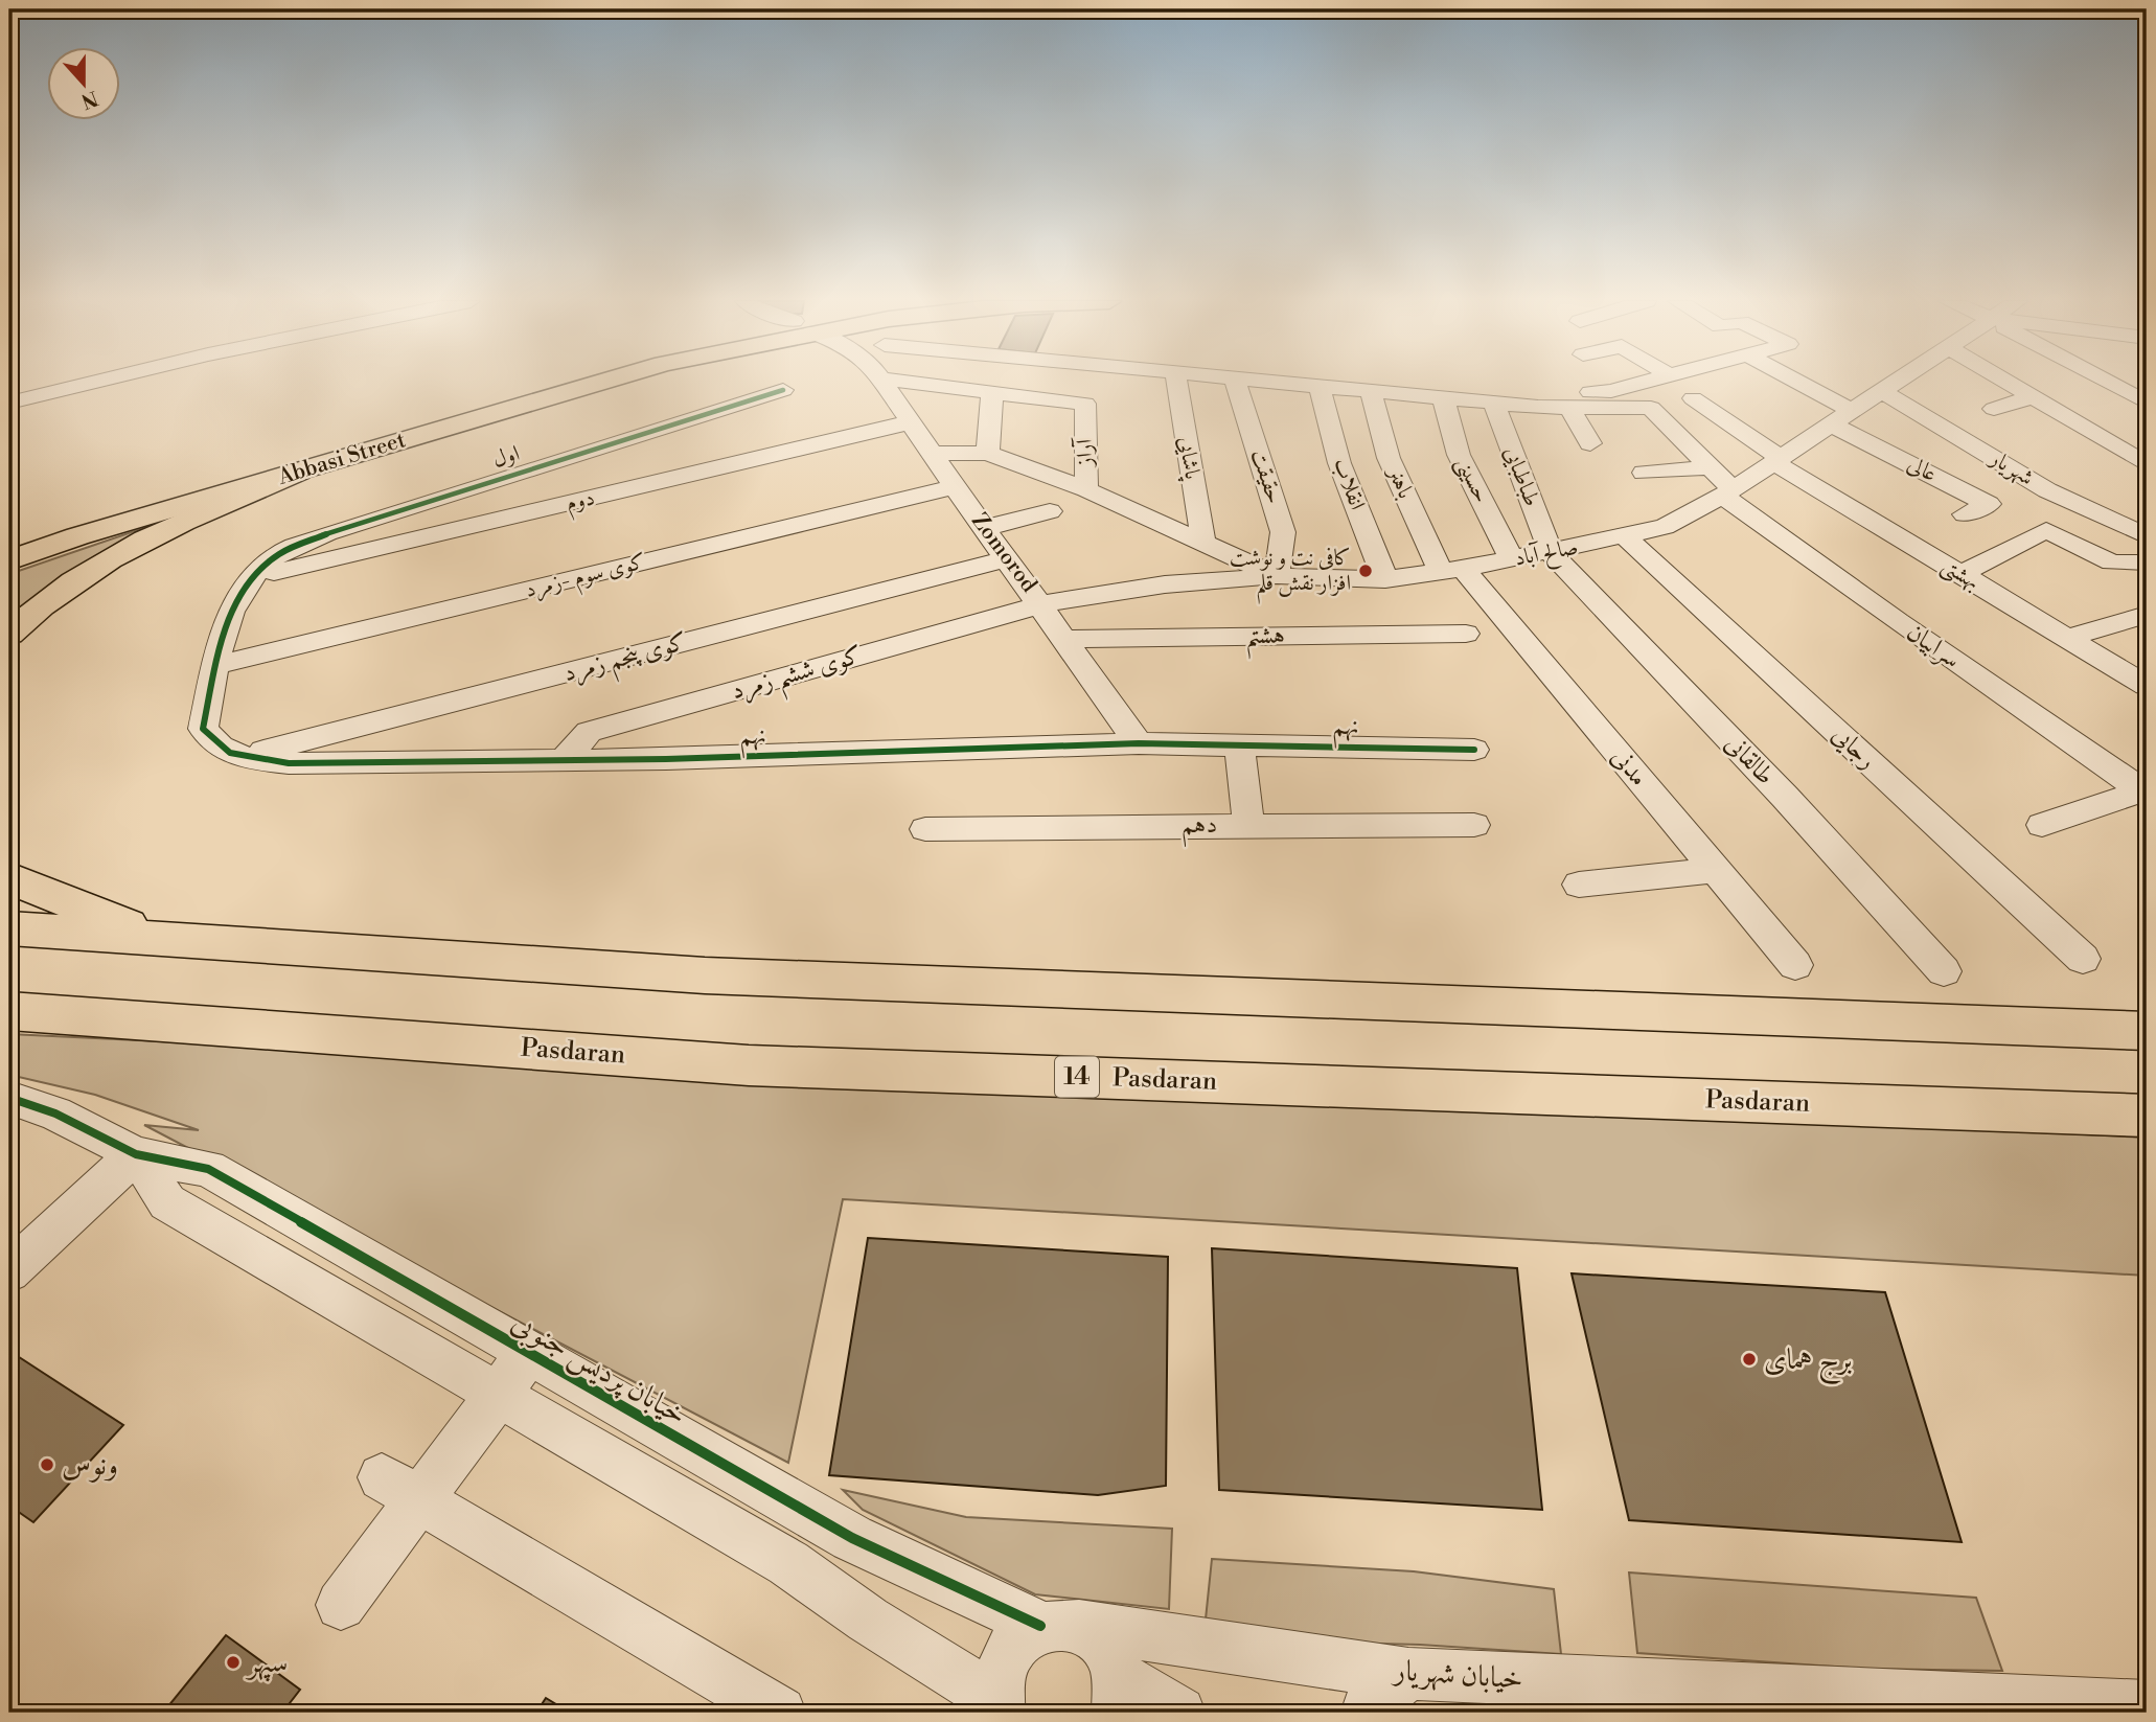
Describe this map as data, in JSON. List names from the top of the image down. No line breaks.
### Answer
{"streets":{"main road":["Abbasi Street","Pasdaran","14"],"street":["آراز","اول","پاشایی","شهریار","عالی","حقیقت","طباطبایی","حسینی","باهنر","انقلاب","دوم","Zomorod","صالح آباد","بهشتی","کوی سوم -زمرد","هشتم","سرابیان","کوی پنجم زمرد","کوی ششم زمرد","نهم","رجایی","طالقانی","مدنی","دهم","خیابان پردیس جنوبی","خیابان شهریار"]},"crossings":[["اول","دوم"],["اول","نهم"],["شهریار","صالح آباد"],["عالی","صالح آباد"],["حقیقت","صالح آباد"],["طباطبایی","صالح آباد"],["طباطبایی","طالقانی"],["حسینی","صالح آباد"],["باهنر","صالح آباد"],["باهنر","مدنی"],["انقلاب","صالح آباد"],["دوم","Zomorod"],["دوم","نهم"],["Zomorod","صالح آباد"],["Zomorod","کوی سوم -زمرد"],["Zomorod","هشتم"],["Zomorod","کوی پنجم زمرد"],["Zomorod","کوی ششم زمرد"],["Zomorod","نهم"],["صالح آباد","بهشتی"],["صالح آباد","سرابیان"],["صالح آباد","کوی ششم زمرد"],["صالح آباد","رجایی"],["صالح آباد","طالقانی"],["صالح آباد","مدنی"],["کوی سوم -زمرد","نهم"],["کوی پنجم زمرد","نهم"],["کوی ششم زمرد","نهم"],["خیابان پردیس جنوبی","خیابان شهریار"]],"places":["کافی نت و نوشت افزار نقش قلم","برج همای","ونوس","سپهر"],"north":"bottom"}
